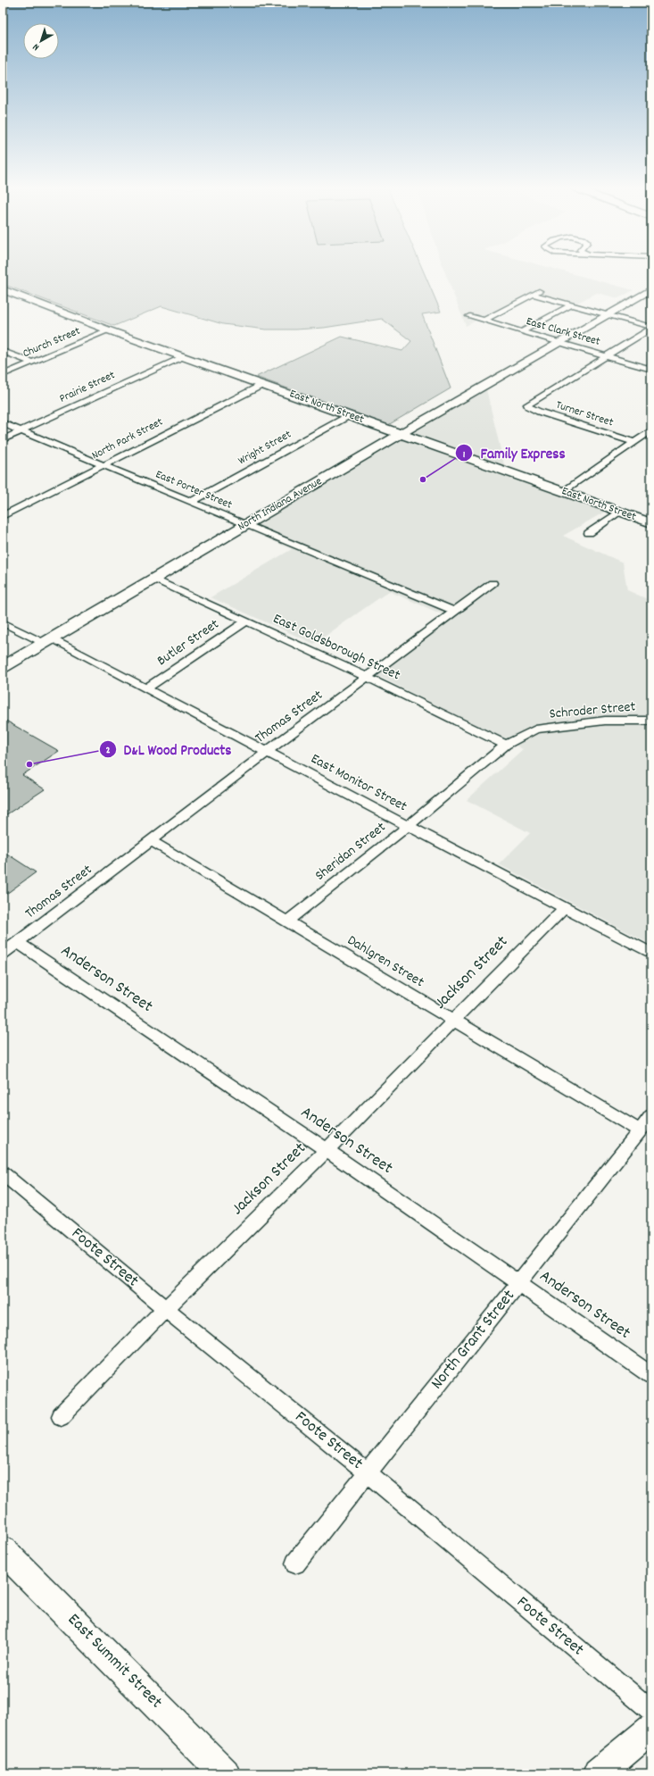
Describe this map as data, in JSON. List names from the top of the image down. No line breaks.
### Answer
{"streets":{"street":["East Clark Street","Church Street","Prairie Street","East North Street","Turner Street","North Park Street","Wright Street","East Porter Street","North Indiana Avenue","Butler Street","East Goldsborough Street","Schroder Street","Thomas Street","East Monitor Street","Sheridan Street","Dahlgren Street","Jackson Street","Anderson Street","Foote Street","North Grant Street","East Summit Street"]},"crossings":[["East Clark Street","Turner Street"],["East Clark Street","North Indiana Avenue"],["Church Street","East North Street"],["Prairie Street","East North Street"],["Prairie Street","East Porter Street"],["East North Street","North Park Street"],["East North Street","Wright Street"],["East North Street","North Indiana Avenue"],["North Park Street","East Porter Street"],["Wright Street","East Porter Street"],["East Porter Street","North Indiana Avenue"],["East Porter Street","Thomas Street"],["North Indiana Avenue","East Goldsborough Street"],["North Indiana Avenue","East Monitor Street"],["Butler Street","East Goldsborough Street"],["Butler Street","East Monitor Street"],["East Goldsborough Street","Thomas Street"],["East Goldsborough Street","Sheridan Street"],["Schroder Street","Sheridan Street"],["Thomas Street","East Monitor Street"],["Thomas Street","Dahlgren Street"],["Thomas Street","Anderson Street"],["East Monitor Street","Sheridan Street"],["East Monitor Street","Jackson Street"],["Sheridan Street","Dahlgren Street"],["Dahlgren Street","Jackson Street"],["Dahlgren Street","North Grant Street"],["Jackson Street","Anderson Street"],["Jackson Street","Foote Street"],["Anderson Street","North Grant Street"],["Foote Street","North Grant Street"]],"places":["Family Express","D&L Wood Products"],"north":"bottom left"}
